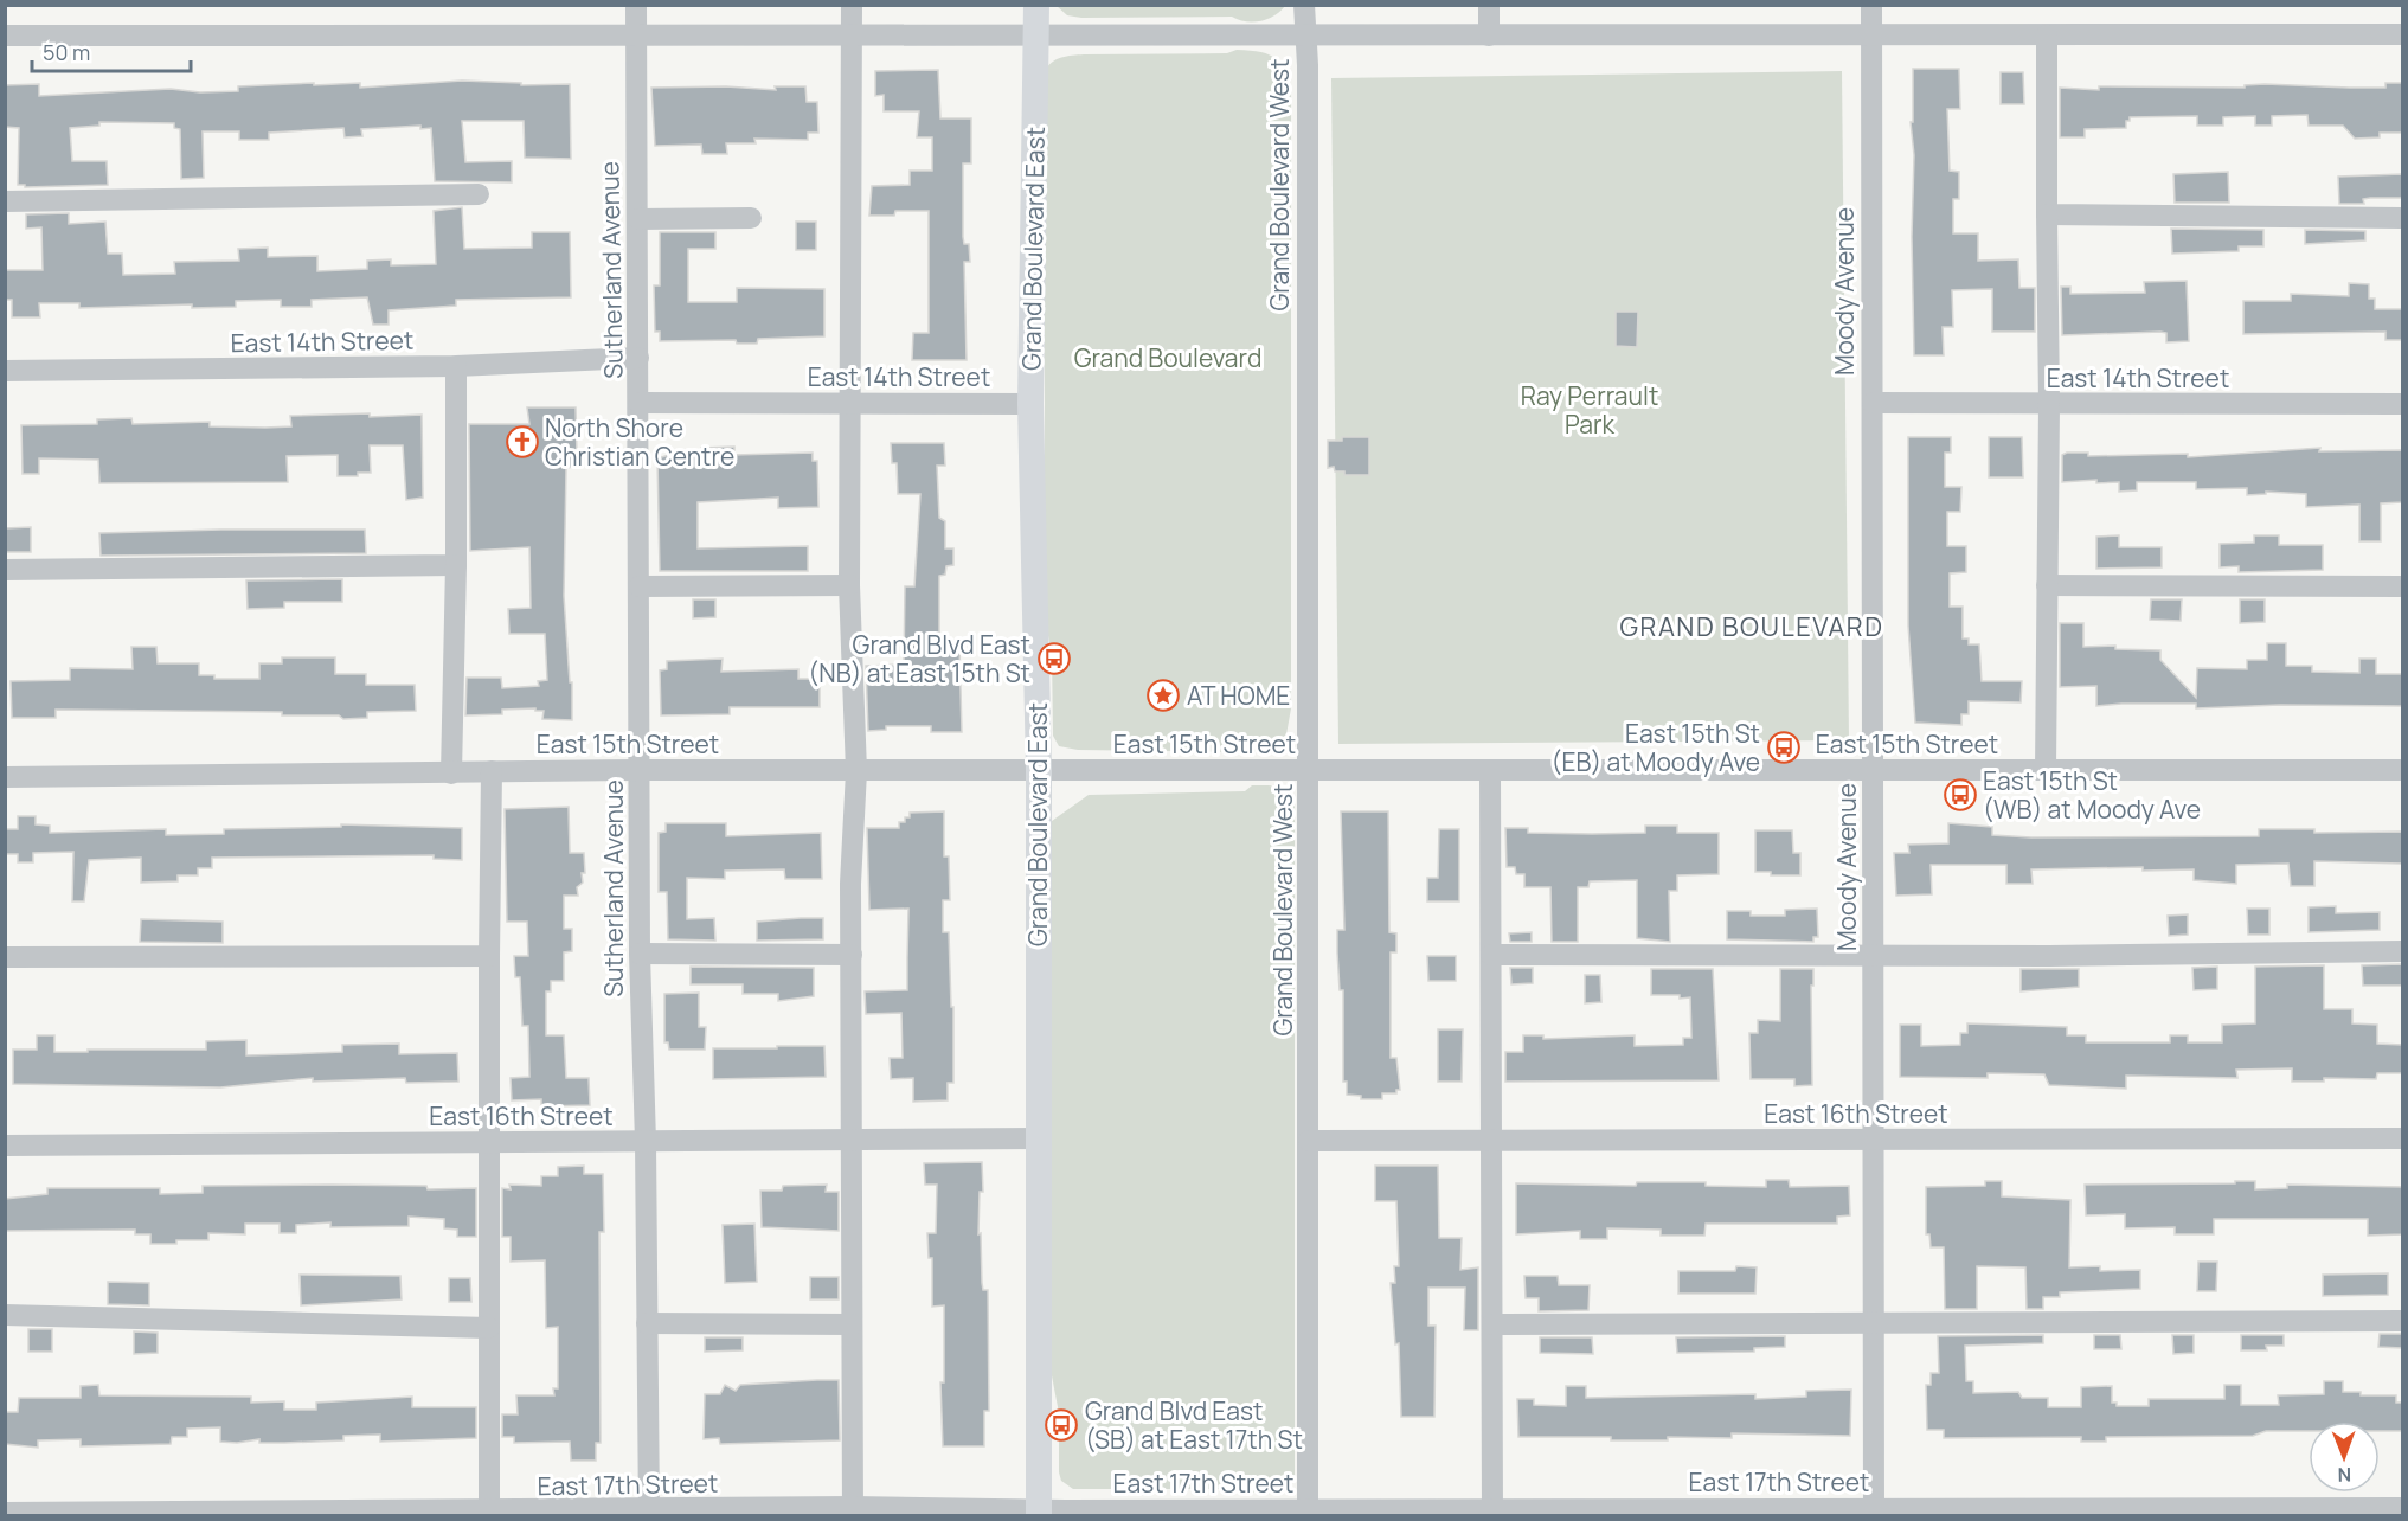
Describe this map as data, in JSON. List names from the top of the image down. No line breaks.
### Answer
{"streets":{"main road":["Grand Boulevard East"],"street":["Grand Boulevard West","Sutherland Avenue","Moody Avenue","East 14th Street","East 15th Street","East 16th Street","East 17th Street"]},"crossings":[["Grand Boulevard West","East 15th Street"],["Grand Boulevard West","East 16th Street"],["Grand Boulevard West","East 17th Street"],["Grand Boulevard East","East 14th Street"],["Grand Boulevard East","East 15th Street"],["Grand Boulevard East","East 16th Street"],["Grand Boulevard East","East 17th Street"],["Sutherland Avenue","East 14th Street"],["Sutherland Avenue","East 15th Street"],["Sutherland Avenue","East 16th Street"],["Sutherland Avenue","East 17th Street"],["Moody Avenue","East 14th Street"],["Moody Avenue","East 15th Street"],["Moody Avenue","East 16th Street"],["Moody Avenue","East 17th Street"]],"districts":["GRAND BOULEVARD"],"parks":["Grand Boulevard","Ray Perrault Park"],"places":{"church":["North Shore Christian Centre"],"bus stop":["Grand Blvd East (NB) at East 15th St","East 15th St (EB) at Moody Ave","East 15th St (WB) at Moody Ave","Grand Blvd East (SB) at East 17th St"],"place":["AT HOME"]},"scale_bar":"50 m","north":"bottom"}
